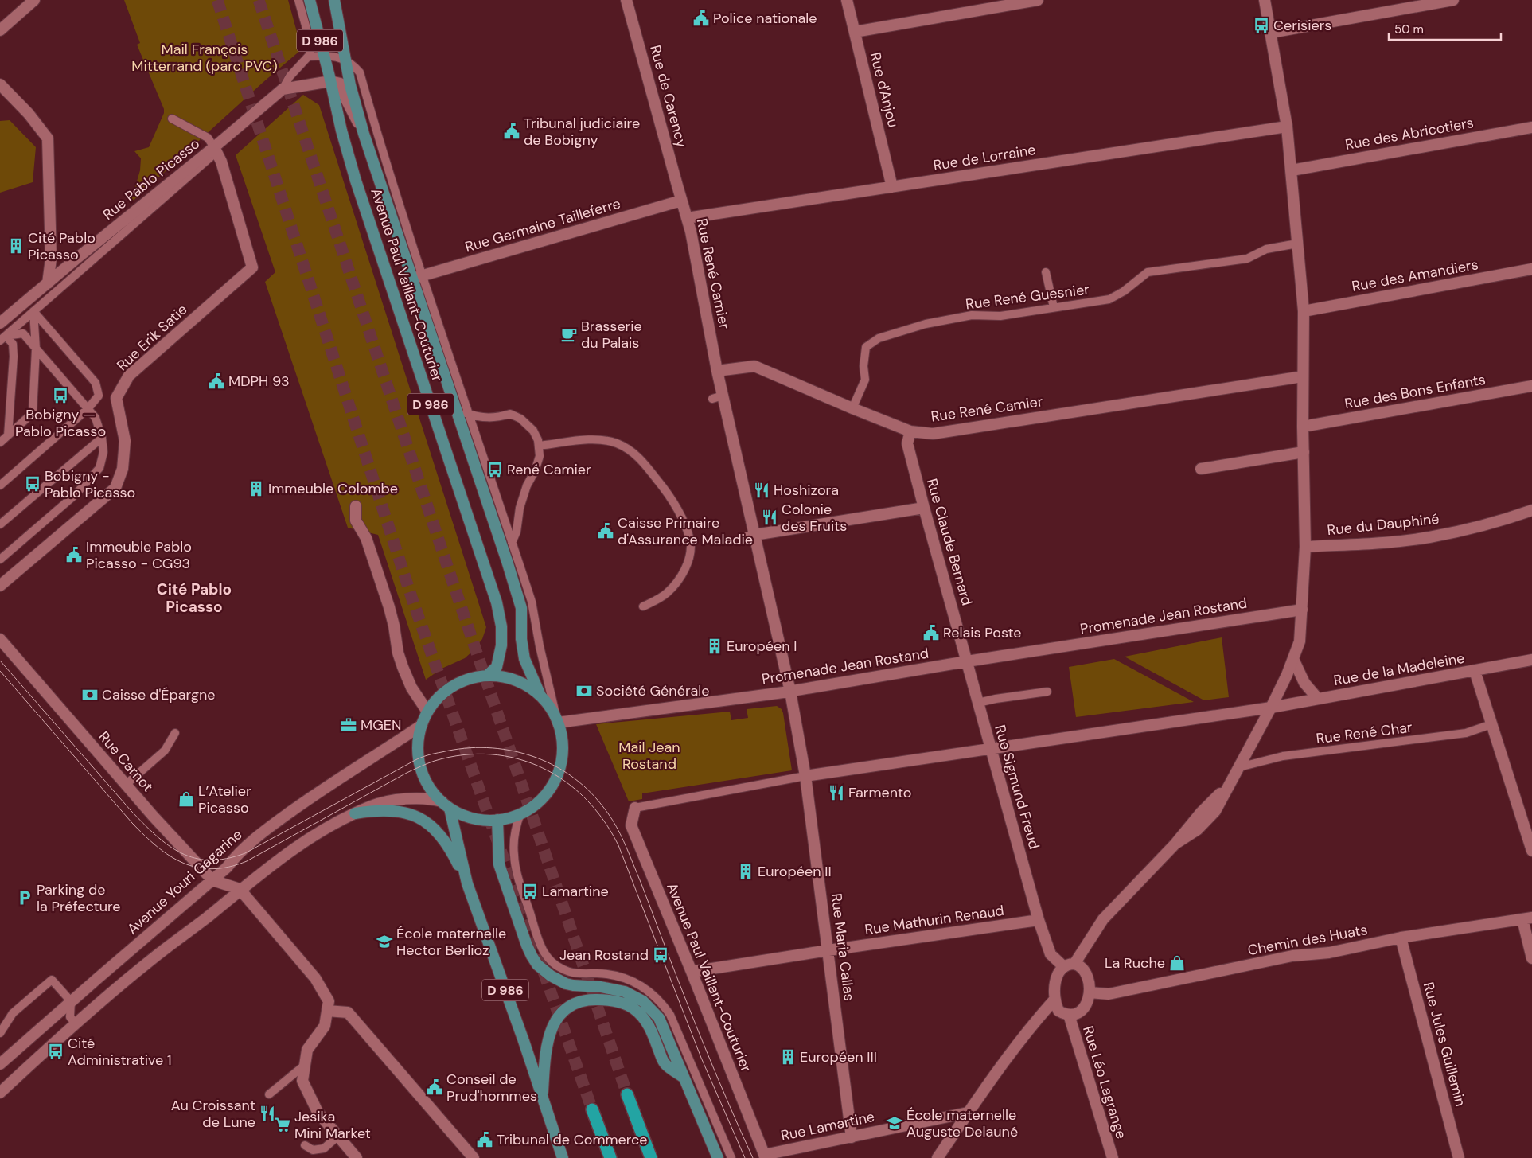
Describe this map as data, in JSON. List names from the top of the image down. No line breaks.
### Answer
{"streets":{"main road":["D 986","Avenue Paul Vaillant-Couturier"],"street":["Rue d'Anjou","Rue de Carency","Rue des Abricotiers","Rue de Lorraine","Rue Pablo Picasso","Rue Germaine Tailleferre","Rue René Camier","Rue des Amandiers","Rue Erik Satie","Rue des Bons Enfants","Rue du Dauphiné","Rue Claude Bernard","Promenade Jean Rostand","Rue de la Madeleine","Rue Carnot","Rue Sigmund Freud","Avenue Youri Gagarine","Rue Mathurin Renaud","Chemin des Huats","Rue Maria Callas","Rue Jules Guillemin","Rue Léo Lagrange","Rue Lamartine"],"lane":["Rue René Guesnier","Rue René Char"]},"crossings":[["D 986","Avenue Paul Vaillant-Couturier"],["Rue d'Anjou","Rue de Lorraine"],["Rue de Carency","Rue Germaine Tailleferre"],["Rue de Carency","Rue René Camier"],["Rue de Lorraine","Rue René Camier"],["Rue Pablo Picasso","Rue Erik Satie"],["Rue Germaine Tailleferre","Rue René Camier"],["Rue Germaine Tailleferre","Avenue Paul Vaillant-Couturier"],["Rue René Camier","Rue René Guesnier"],["Rue René Camier","Rue Claude Bernard"],["Rue René Camier","Rue Maria Callas"],["Avenue Paul Vaillant-Couturier","Promenade Jean Rostand"],["Avenue Paul Vaillant-Couturier","Avenue Youri Gagarine"],["Avenue Paul Vaillant-Couturier","Rue Mathurin Renaud"],["Avenue Paul Vaillant-Couturier","Rue Lamartine"],["Rue Claude Bernard","Promenade Jean Rostand"],["Rue Claude Bernard","Rue Sigmund Freud"],["Promenade Jean Rostand","Rue Sigmund Freud"],["Promenade Jean Rostand","Rue Maria Callas"],["Rue Carnot","Avenue Youri Gagarine"],["Rue Sigmund Freud","Rue Mathurin Renaud"],["Rue Sigmund Freud","Chemin des Huats"],["Rue Sigmund Freud","Rue Léo Lagrange"],["Rue Mathurin Renaud","Rue Maria Callas"],["Chemin des Huats","Rue Jules Guillemin"],["Chemin des Huats","Rue Léo Lagrange"],["Rue Maria Callas","Rue Lamartine"]],"districts":["Cité Pablo Picasso"],"parks":["Mail François Mitterrand (parc PVC)","Mail Jean Rostand"],"places":{"public building":["Police nationale","Tribunal judiciaire de Bobigny","MDPH 93","Caisse Primaire d'Assurance Maladie","Immeuble Pablo Picasso - CG93","Relais Poste","Conseil de Prud'hommes","Tribunal de Commerce"],"bus stop":["Cerisiers","Bobigny — Pablo Picasso","René Camier","Bobigny - Pablo Picasso","Lamartine","Jean Rostand","Cité Administrative 1"],"building":["Cité Pablo Picasso","Immeuble Colombe","Européen I","Européen II","Européen III"],"cafe":["Brasserie du Palais"],"restaurant":["Hoshizora","Colonie des Fruits","Farmento","Au Croissant de Lune"],"bank":["Société Générale","Caisse d'Épargne"],"office":["MGEN"],"shop":["L’Atelier Picasso","La Ruche"],"parking":["Parking de la Préfecture"],"school or university":["École maternelle Hector Berlioz","École maternelle Auguste Delauné"],"supermarket":["Jesika Mini Market"]},"scale_bar":"50 m"}
